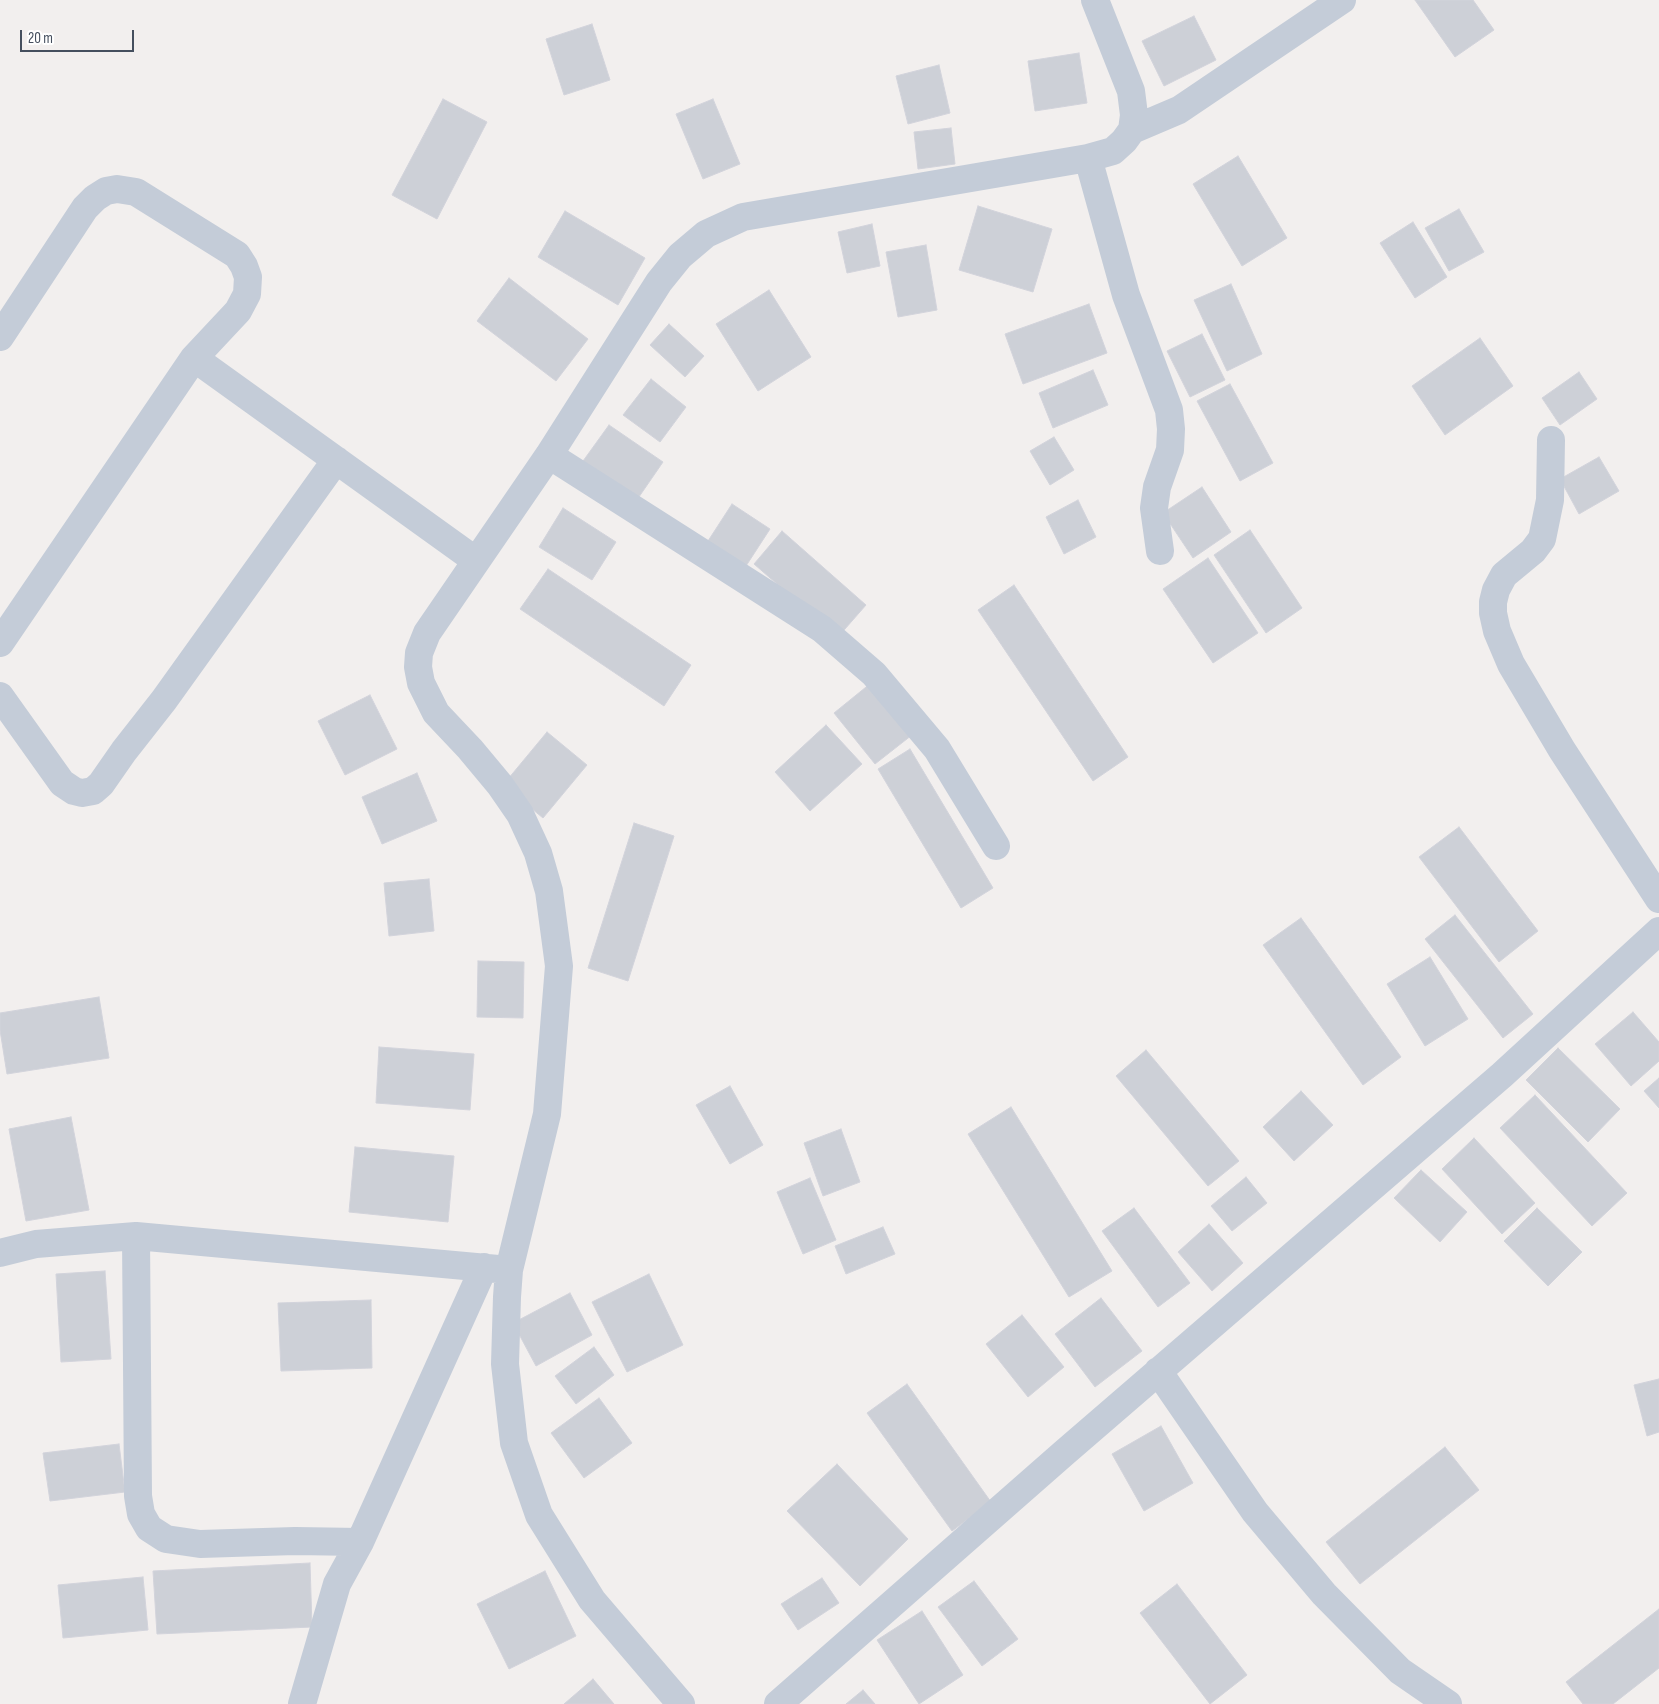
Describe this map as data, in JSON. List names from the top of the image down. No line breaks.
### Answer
{"scale_bar":"20 m"}
